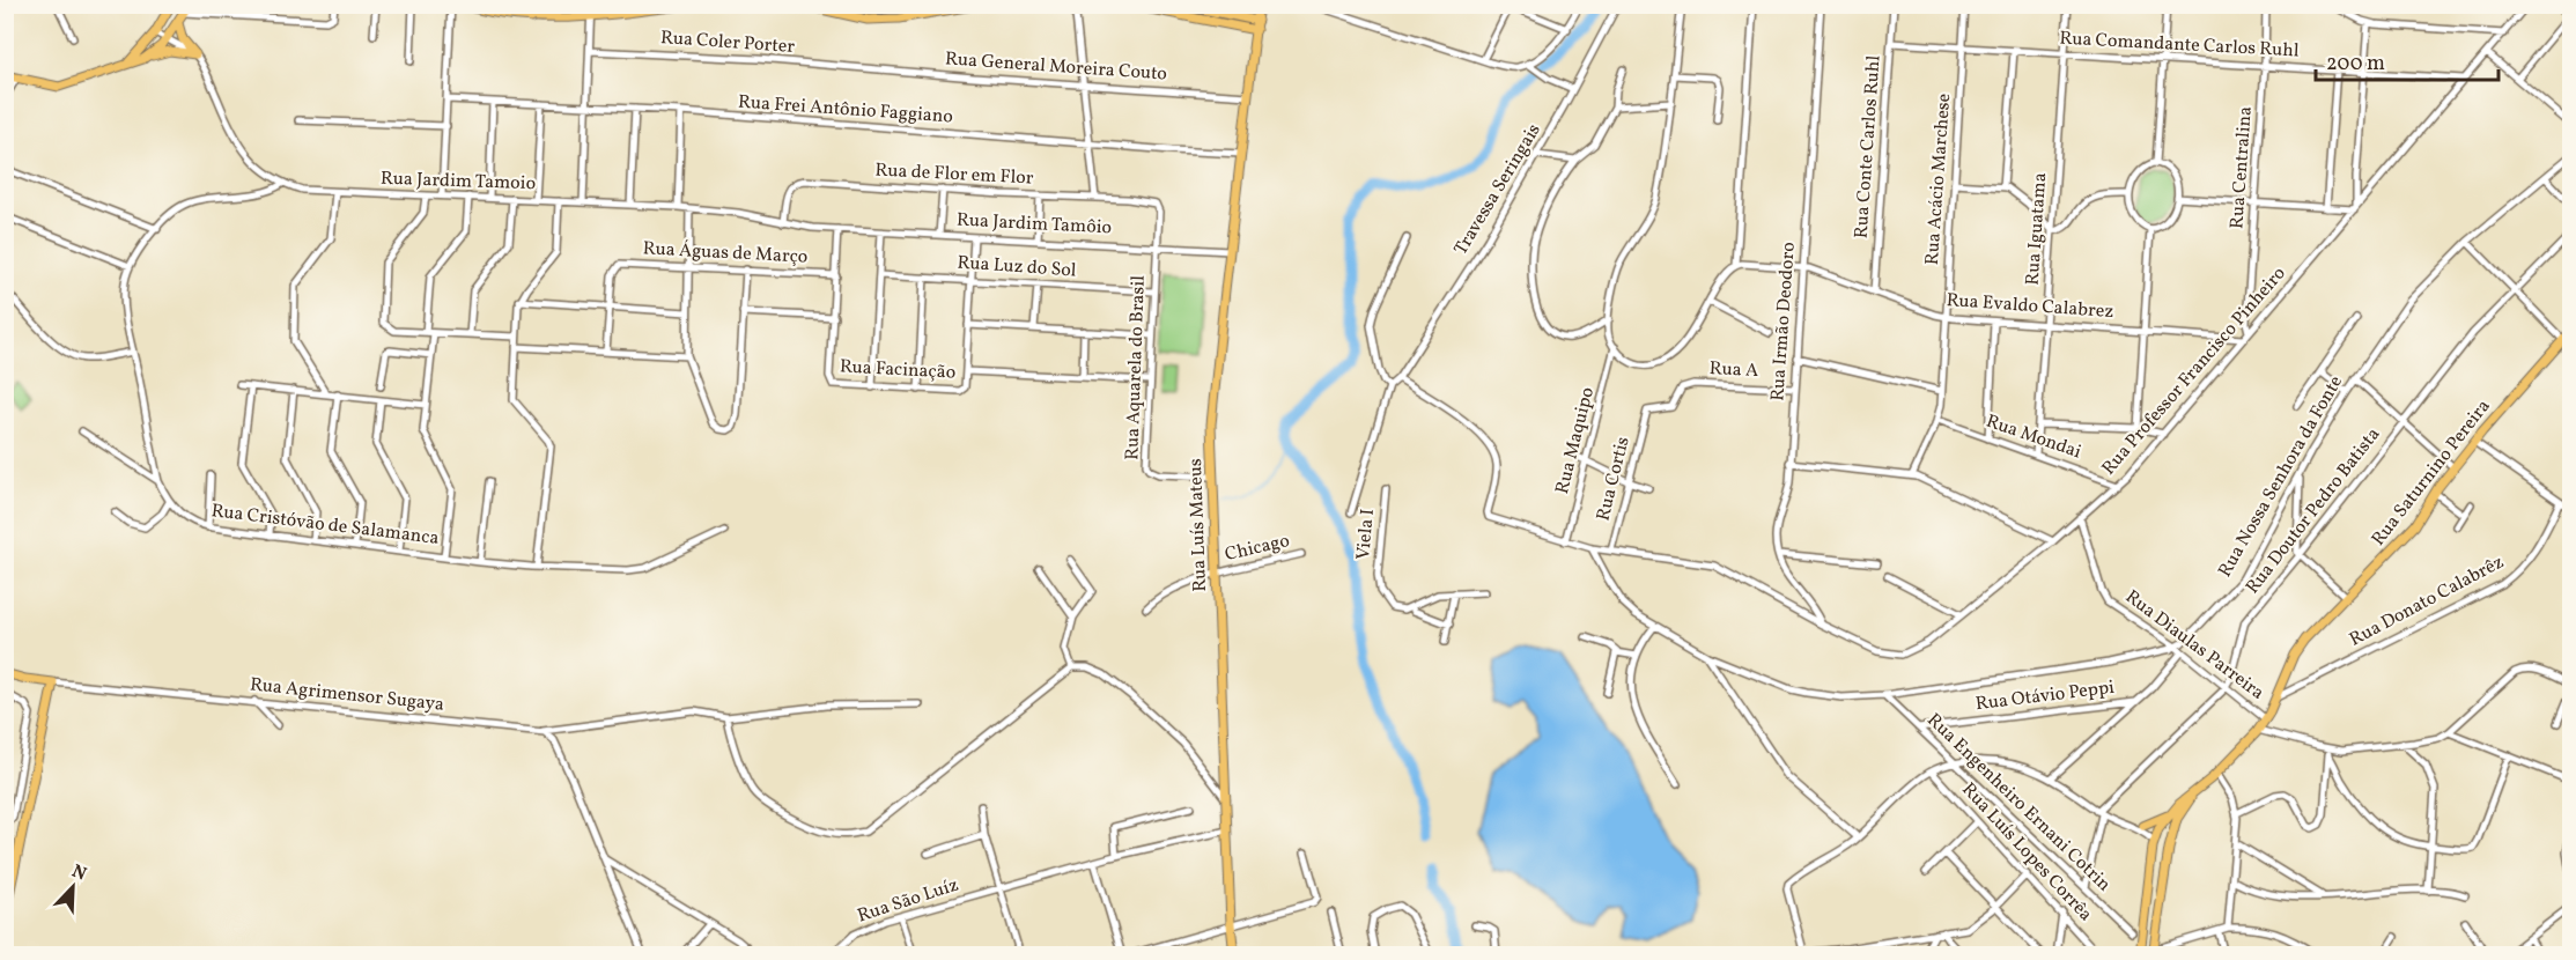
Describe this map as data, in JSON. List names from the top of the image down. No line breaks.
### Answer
{"streets":{"main road":["Rua Saturnino Pereira","Rua Luís Mateus","Rua Agrimensor Sugaya"],"street":["Rua Coler Porter","Rua Comandante Carlos Ruhl","Rua General Moreira Couto","Rua Frei Antônio Faggiano","Rua Conte Carlos Ruhl","Rua Centralina","Rua de Flor em Flor","Rua Acácio Marchese","Rua Jardim Tamoio","Travessa Seringais","Rua Jardim Tamôio","Rua Iguatama","Rua Águas de Março","Rua Luz do Sol","Rua Evaldo Calabrez","Rua Irmão Deodoro","Rua Aquarela do Brasil","Rua Facinação","Rua A","Rua Professor Francisco Pinheiro","Rua Mondai","Rua Maquipo","Rua Nossa Senhora da Fonte","Rua Cortis","Rua Doutor Pedro Batista","Rua Cristóvão de Salamanca","Viela I","Chicago","Rua Donato Calabrêz","Rua Diaulas Parreira","Rua Otávio Peppi","Rua Engenheiro Ernani Cotrin","Rua Luís Lopes Corrêa","Rua São Luíz"]},"crossings":[["Rua Coler Porter","Rua General Moreira Couto"],["Rua Comandante Carlos Ruhl","Rua Conte Carlos Ruhl"],["Rua Comandante Carlos Ruhl","Rua Centralina"],["Rua Comandante Carlos Ruhl","Rua Acácio Marchese"],["Rua Comandante Carlos Ruhl","Rua Iguatama"],["Rua Comandante Carlos Ruhl","Rua Professor Francisco Pinheiro"],["Rua General Moreira Couto","Rua Luís Mateus"],["Rua Frei Antônio Faggiano","Rua Luís Mateus"],["Rua Conte Carlos Ruhl","Rua Evaldo Calabrez"],["Rua Centralina","Rua Professor Francisco Pinheiro"],["Rua de Flor em Flor","Rua Jardim Tamoio"],["Rua de Flor em Flor","Rua Aquarela do Brasil"],["Rua Acácio Marchese","Rua Evaldo Calabrez"],["Rua Acácio Marchese","Rua Mondai"],["Rua Jardim Tamoio","Rua Jardim Tamôio"],["Rua Jardim Tamoio","Rua Facinação"],["Rua Jardim Tamoio","Rua Cristóvão de Salamanca"],["Travessa Seringais","Rua Professor Francisco Pinheiro"],["Rua Jardim Tamôio","Rua Aquarela do Brasil"],["Rua Jardim Tamôio","Rua Facinação"],["Rua Jardim Tamôio","Rua Luís Mateus"],["Rua Iguatama","Rua Evaldo Calabrez"],["Rua Iguatama","Rua Mondai"],["Rua Águas de Março","Rua Facinação"],["Rua Luz do Sol","Rua Aquarela do Brasil"],["Rua Luz do Sol","Rua Facinação"],["Rua Evaldo Calabrez","Rua Irmão Deodoro"],["Rua Evaldo Calabrez","Rua Professor Francisco Pinheiro"],["Rua Irmão Deodoro","Rua A"],["Rua Irmão Deodoro","Rua Professor Francisco Pinheiro"],["Rua Aquarela do Brasil","Rua Luís Mateus"],["Rua A","Rua Cortis"],["Rua Professor Francisco Pinheiro","Rua Mondai"],["Rua Professor Francisco Pinheiro","Rua Maquipo"],["Rua Professor Francisco Pinheiro","Rua Cortis"],["Rua Professor Francisco Pinheiro","Rua Diaulas Parreira"],["Rua Saturnino Pereira","Rua Donato Calabrêz"],["Rua Saturnino Pereira","Rua Diaulas Parreira"],["Rua Nossa Senhora da Fonte","Rua Diaulas Parreira"],["Rua Doutor Pedro Batista","Rua Diaulas Parreira"],["Rua Luís Mateus","Chicago"],["Rua Luís Mateus","Rua São Luíz"],["Rua Otávio Peppi","Rua Engenheiro Ernani Cotrin"]],"scale_bar":"200 m","north":"top right"}
